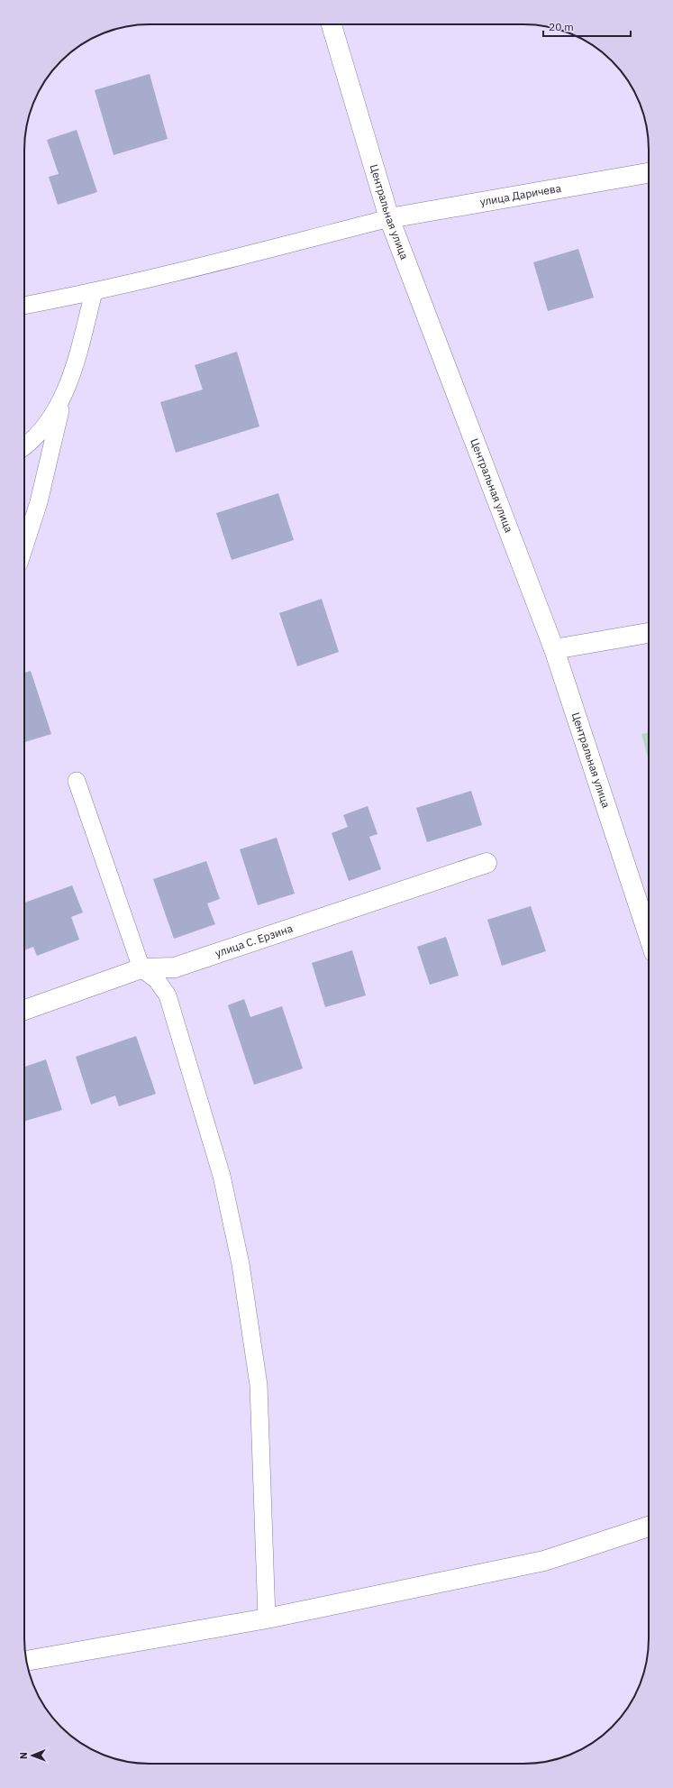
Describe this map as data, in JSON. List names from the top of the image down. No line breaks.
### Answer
{"streets":{"street":["улица Даричева","Центральная улица","улица С. Ерзина"]},"crossings":[["улица Даричева","Центральная улица"]],"scale_bar":"20 m","north":"left"}
